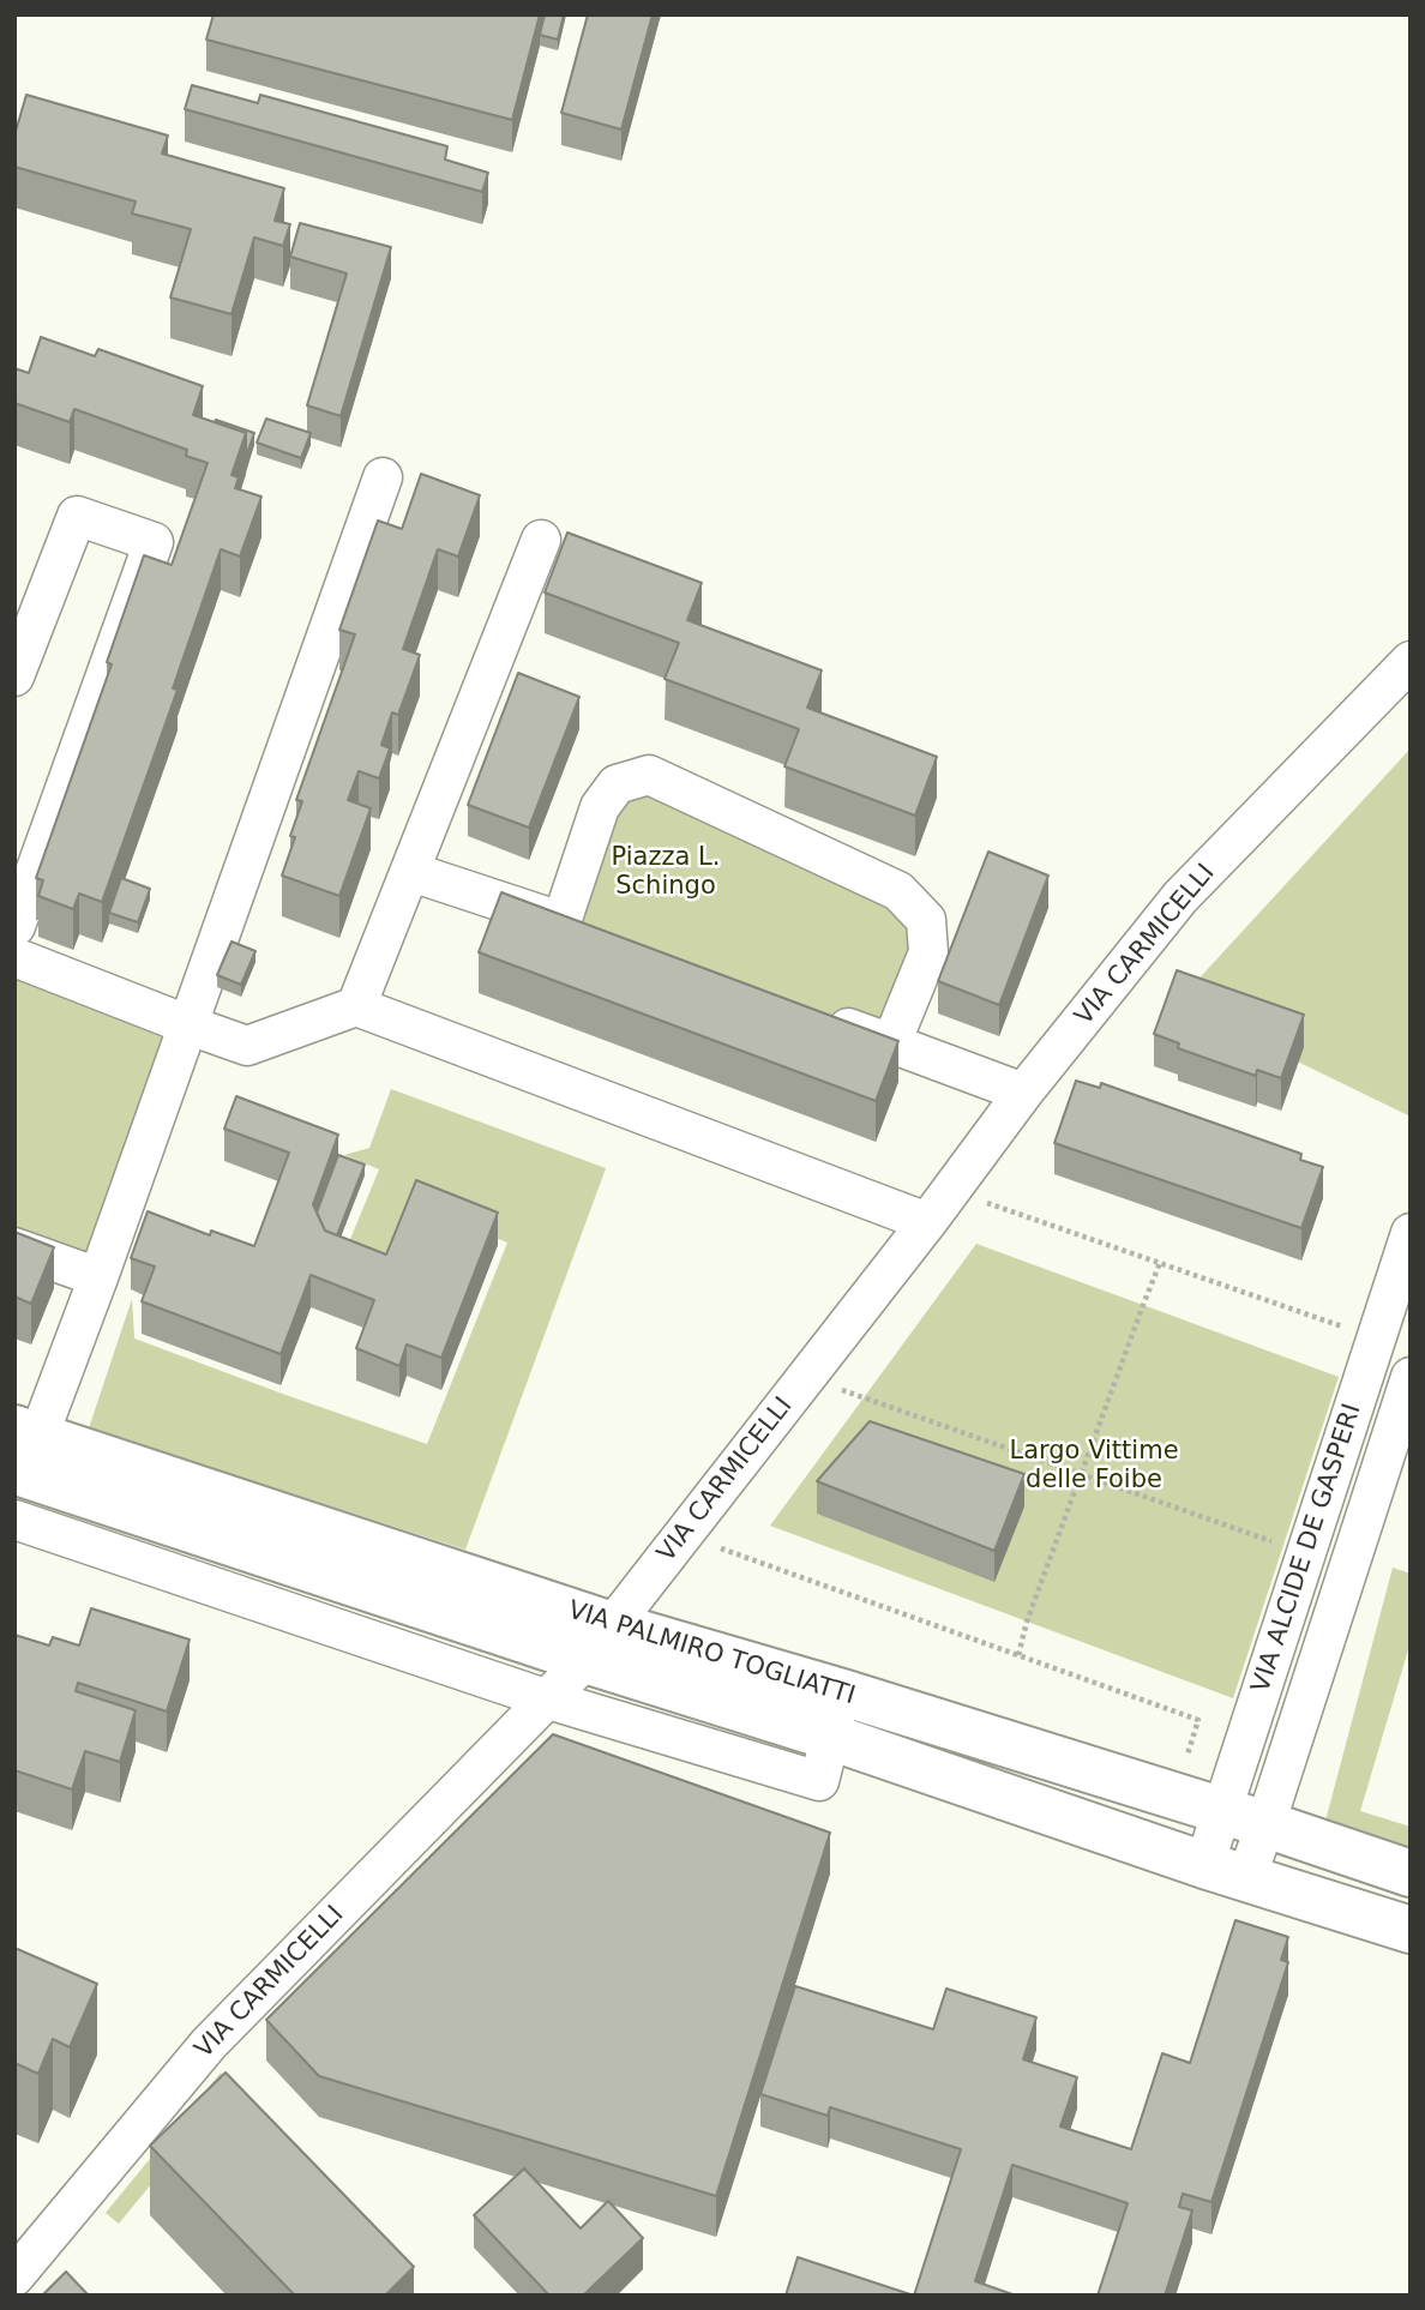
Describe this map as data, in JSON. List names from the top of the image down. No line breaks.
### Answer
{"streets":{"street":["VIA CARMICELLI","VIA ALCIDE DE GASPERI","VIA PALMIRO TOGLIATTI"]},"crossings":[["VIA CARMICELLI","VIA PALMIRO TOGLIATTI"],["VIA ALCIDE DE GASPERI","VIA PALMIRO TOGLIATTI"]],"parks":["Piazza L. Schingo","Largo Vittime delle Foibe"]}
